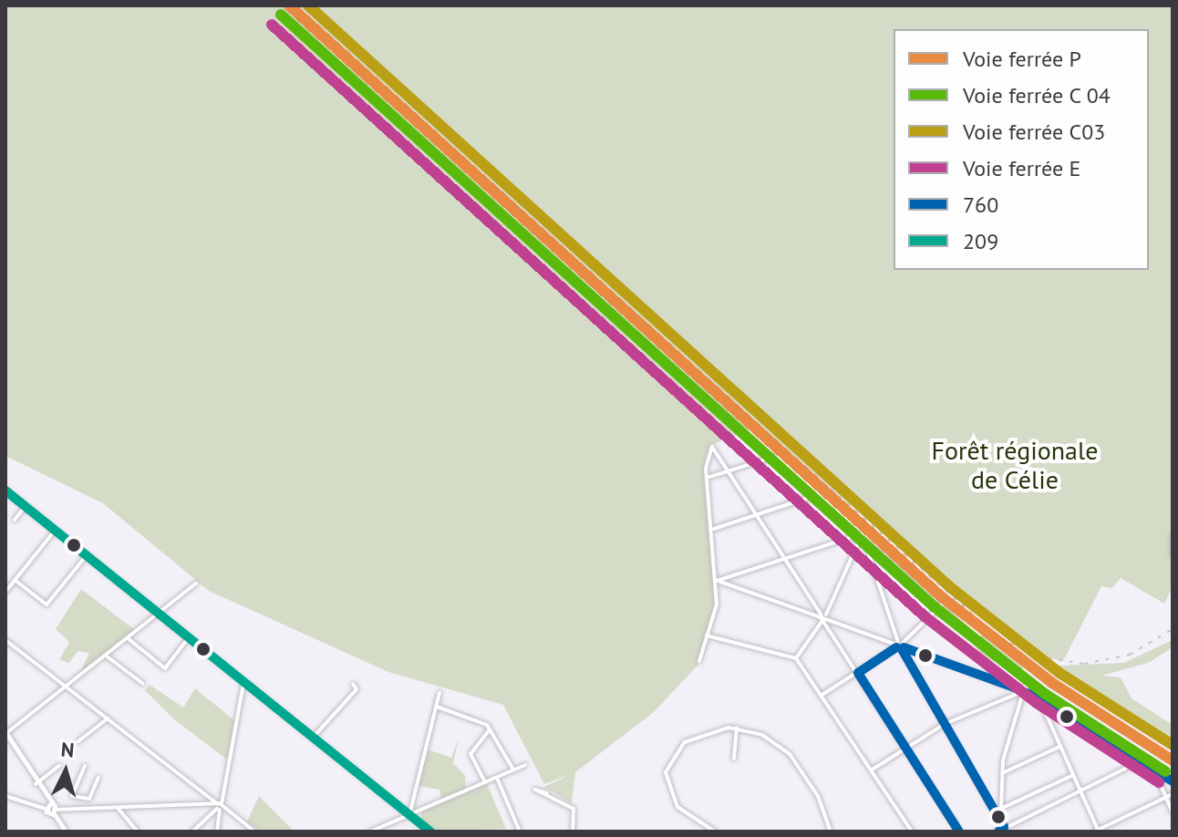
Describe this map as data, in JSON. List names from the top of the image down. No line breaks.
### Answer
{"parks":["Forêt régionale de Célie"],"lines":["rail line P","rail line C03","rail line E","transit line 209","transit line 760"],"legend":["Voie ferrée P","Voie ferrée C 04","Voie ferrée C03","Voie ferrée E","760","209"],"north":"top"}
